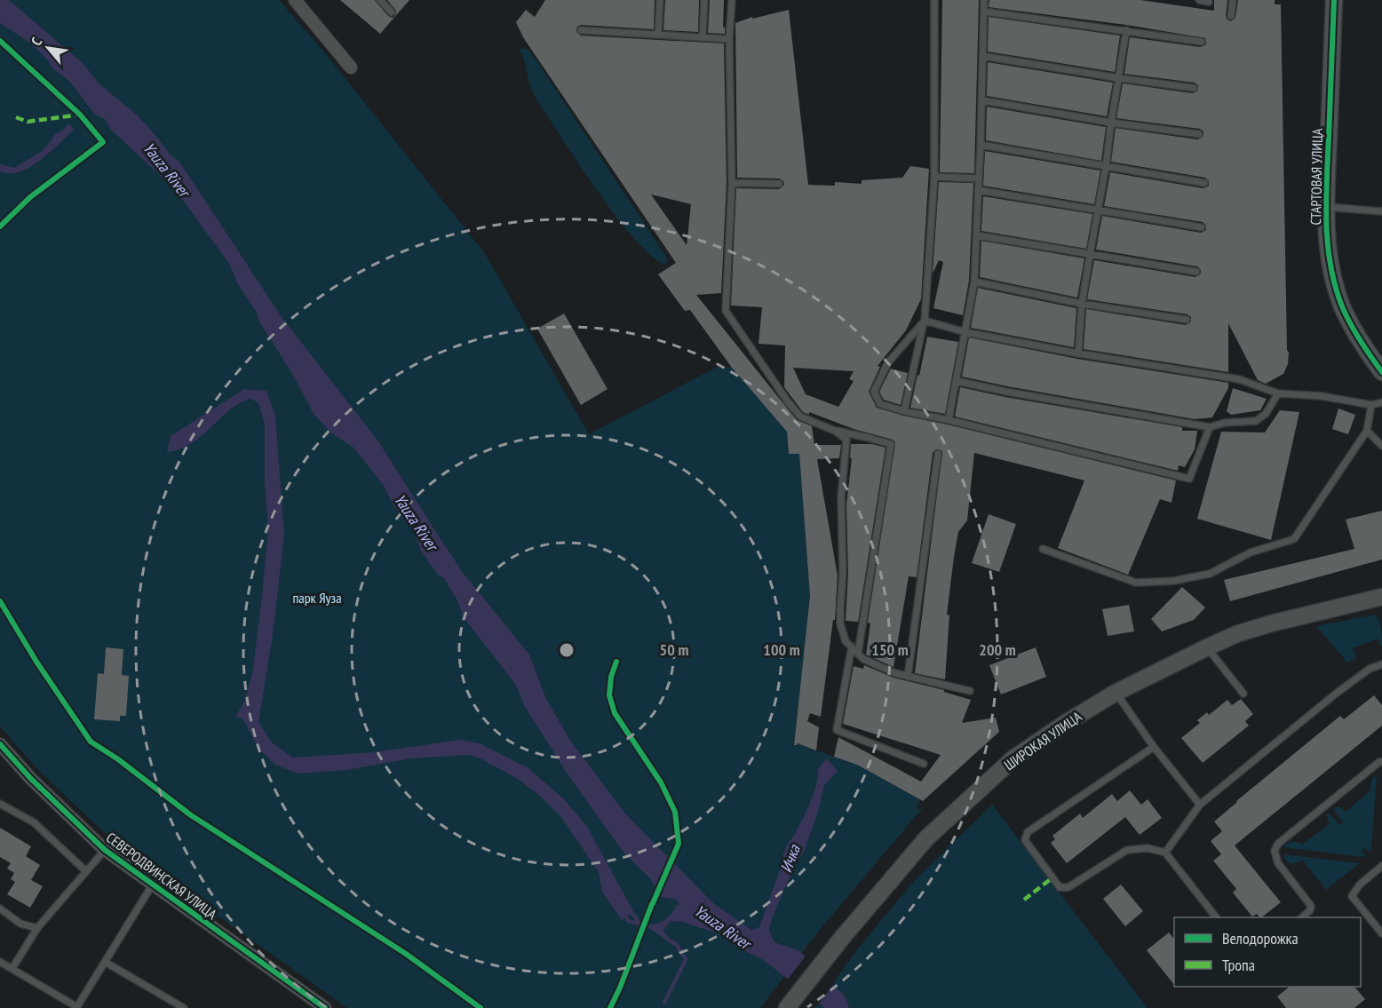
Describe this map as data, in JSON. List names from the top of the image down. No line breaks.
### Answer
{"streets":{"main road":["СТАРТОВАЯ УЛИЦА","ШИРОКАЯ УЛИЦА"],"street":["СЕВЕРОДВИНСКАЯ УЛИЦА"]},"water":["Yauza River","Ичка"],"parks":["парк Яуза"],"legend":["Велодорожка","Тропа"],"north":"top left","rings":["50 m","100 m","150 m","200 m"]}
